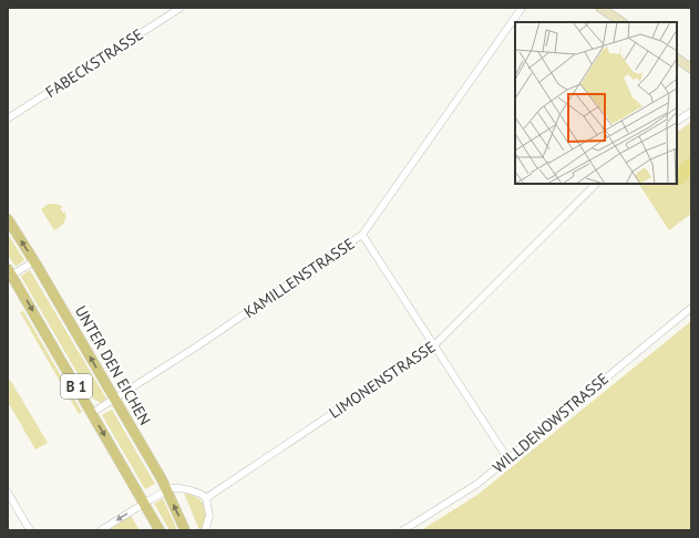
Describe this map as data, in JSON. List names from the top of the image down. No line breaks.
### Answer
{"streets":{"main road":["UNTER DEN EICHEN","B 1"],"street":["FABECKSTRASSE","KAMILLENSTRASSE","LIMONENSTRASSE","WILLDENOWSTRASSE"]},"crossings":[["KAMILLENSTRASSE","UNTER DEN EICHEN"],["KAMILLENSTRASSE","B 1"]]}
